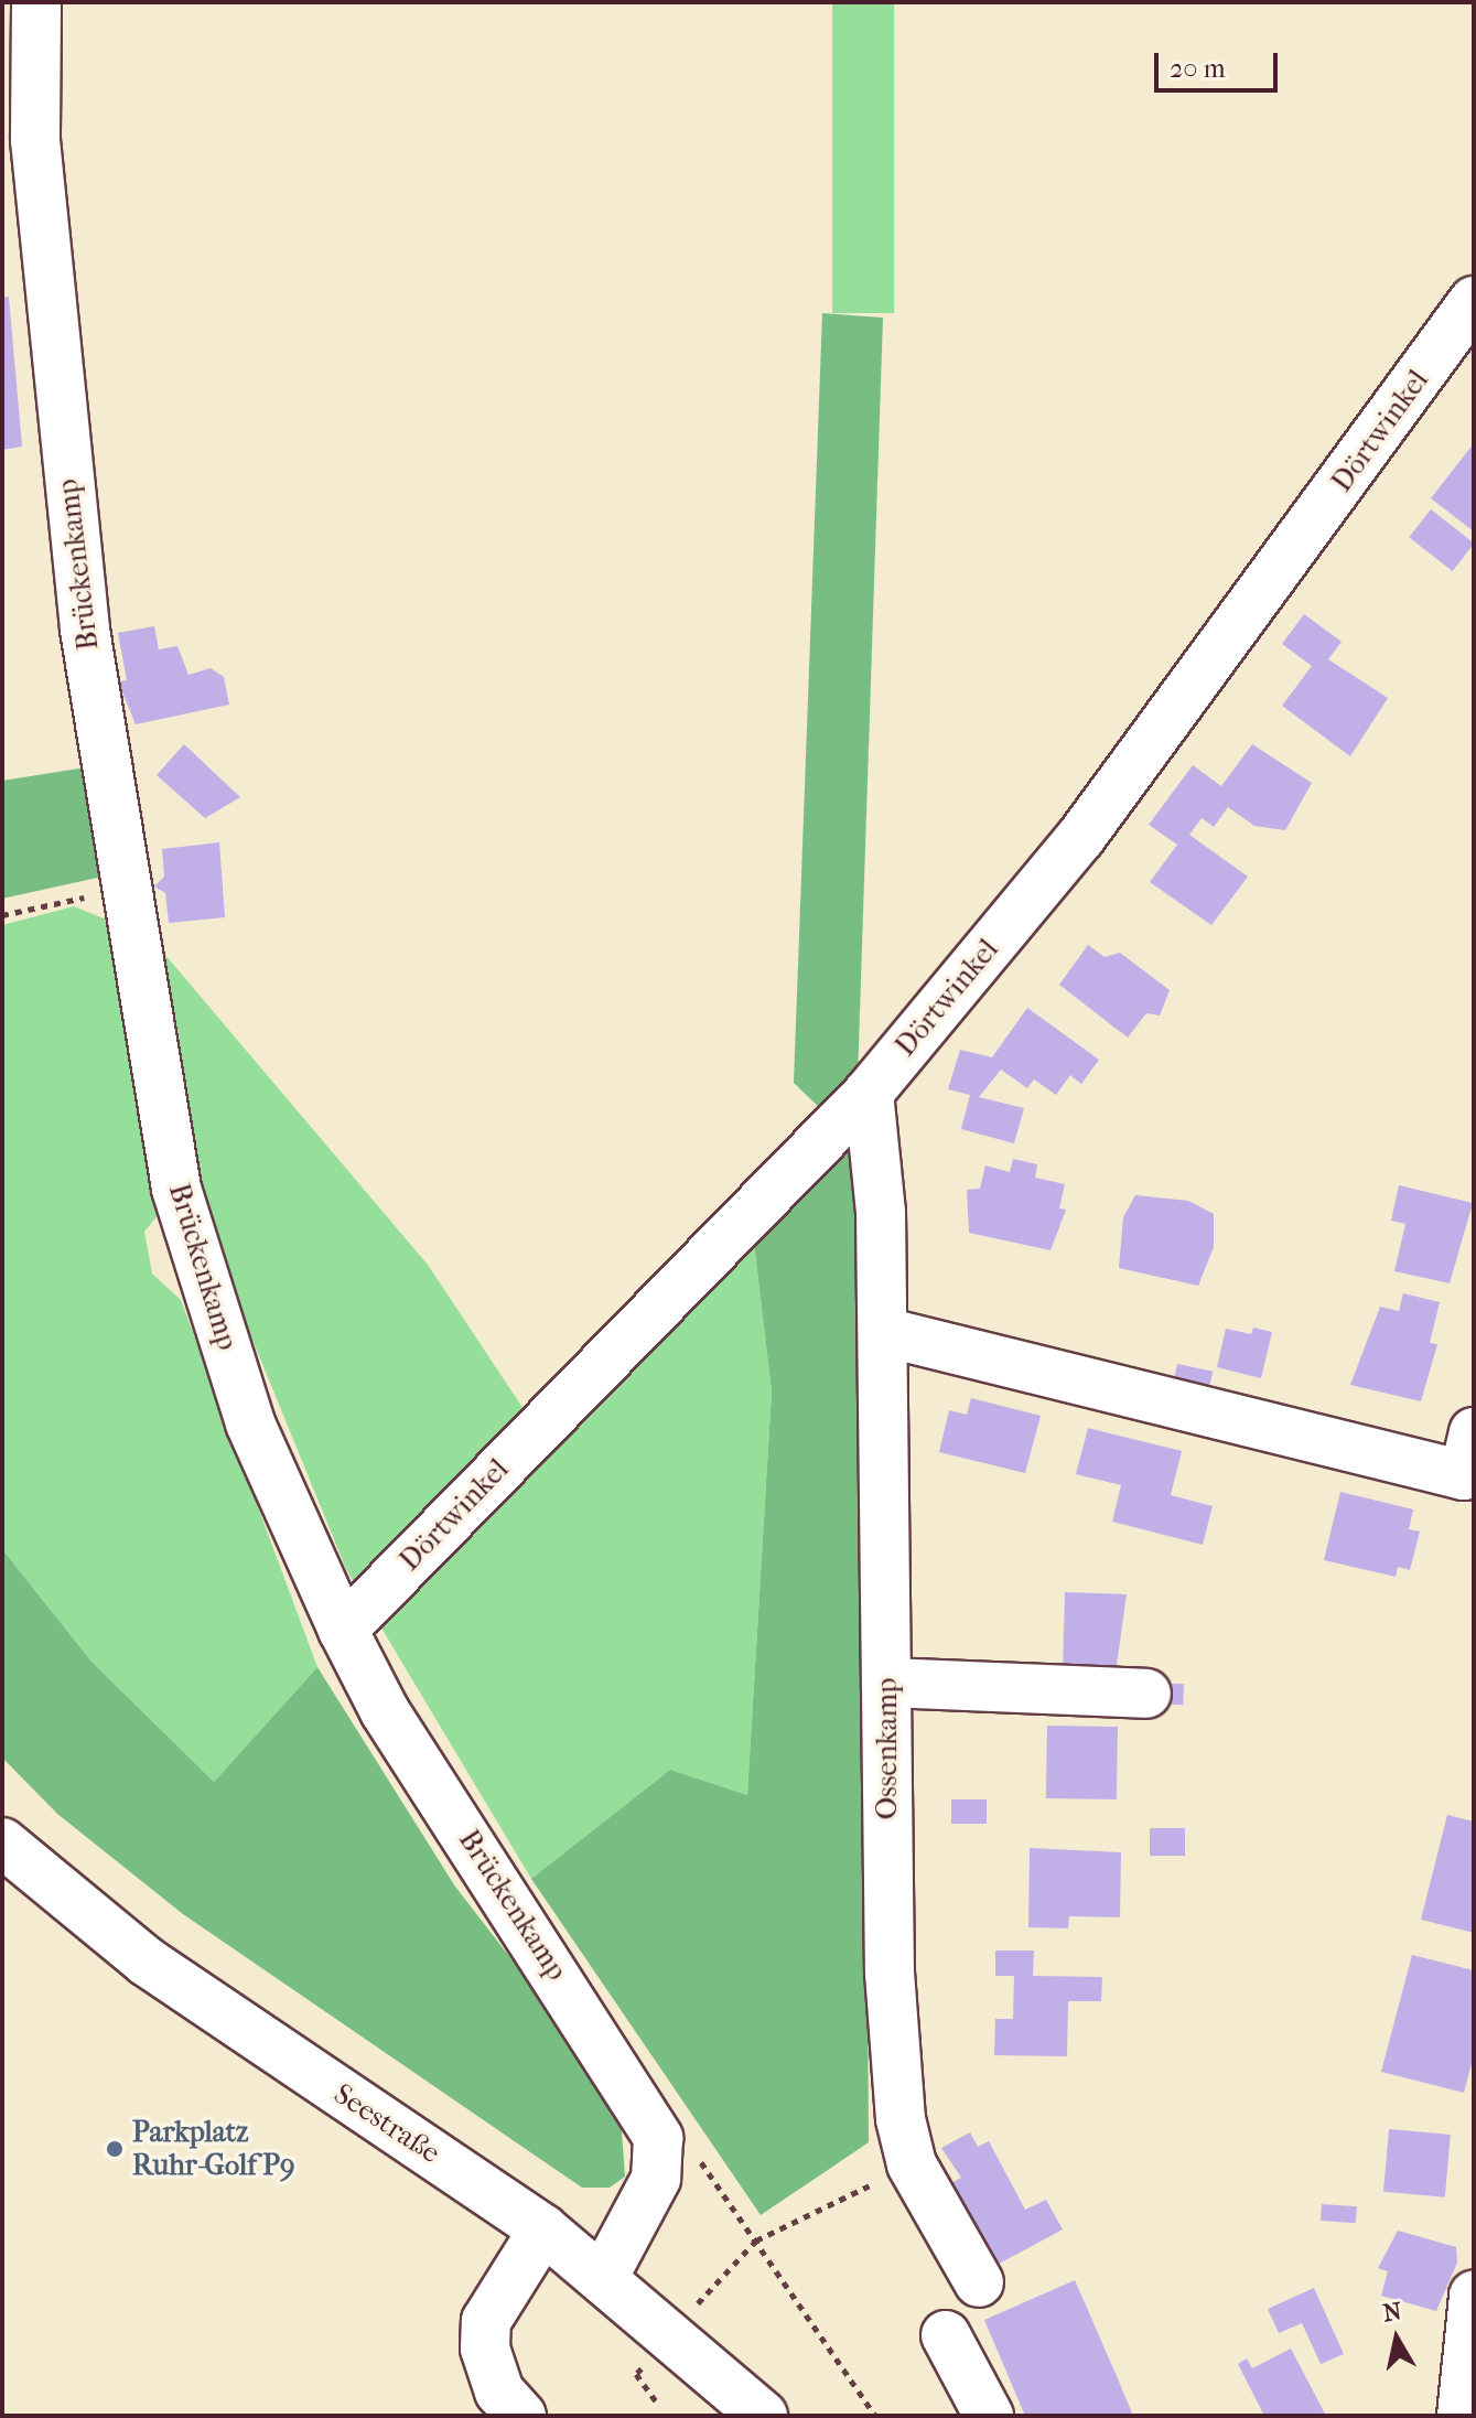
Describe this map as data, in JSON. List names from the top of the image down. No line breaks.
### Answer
{"streets":{"street":["Dörtwinkel","Brückenkamp","Ossenkamp","Seestraße"]},"crossings":[["Dörtwinkel","Brückenkamp"],["Dörtwinkel","Ossenkamp"],["Brückenkamp","Seestraße"]],"places":["Parkplatz Ruhr-Golf P9"],"scale_bar":"20 m","north":"top"}
